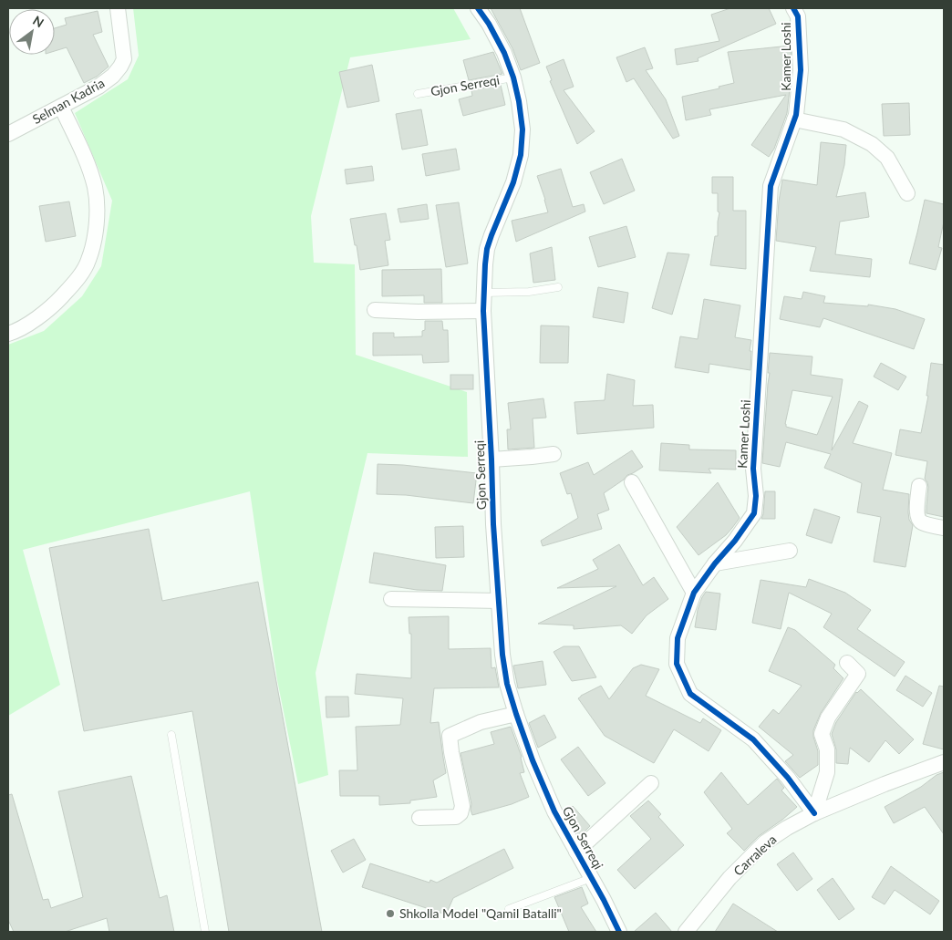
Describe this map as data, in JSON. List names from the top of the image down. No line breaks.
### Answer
{"streets":{"street":["Kamer Loshi","Gjon Serreqi","Selman Kadria","Carraleva"]},"crossings":[["Kamer Loshi","Carraleva"]],"places":["Shkolla Model \"Qamil Batalli\""],"north":"top right"}
